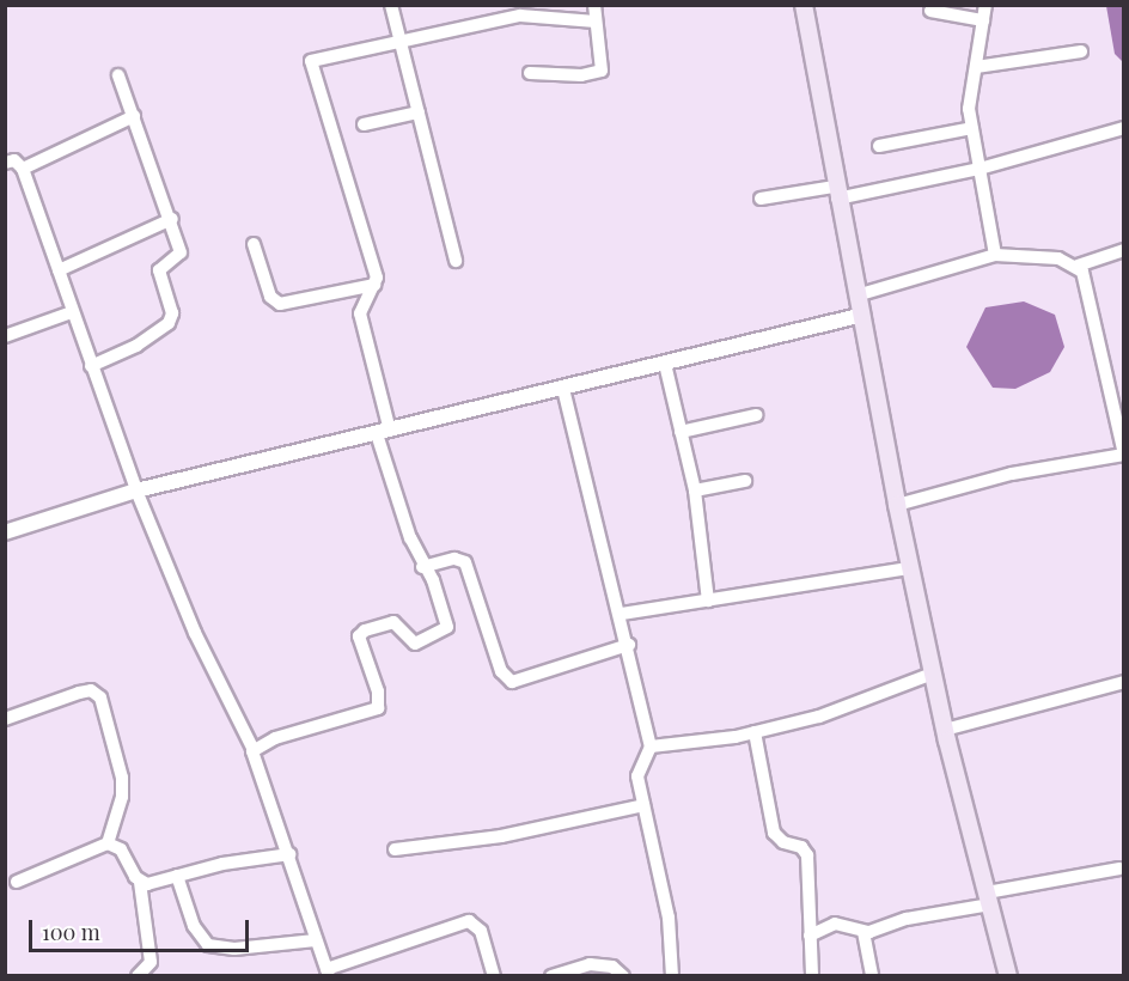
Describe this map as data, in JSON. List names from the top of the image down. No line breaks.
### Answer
{"scale_bar":"100 m"}
